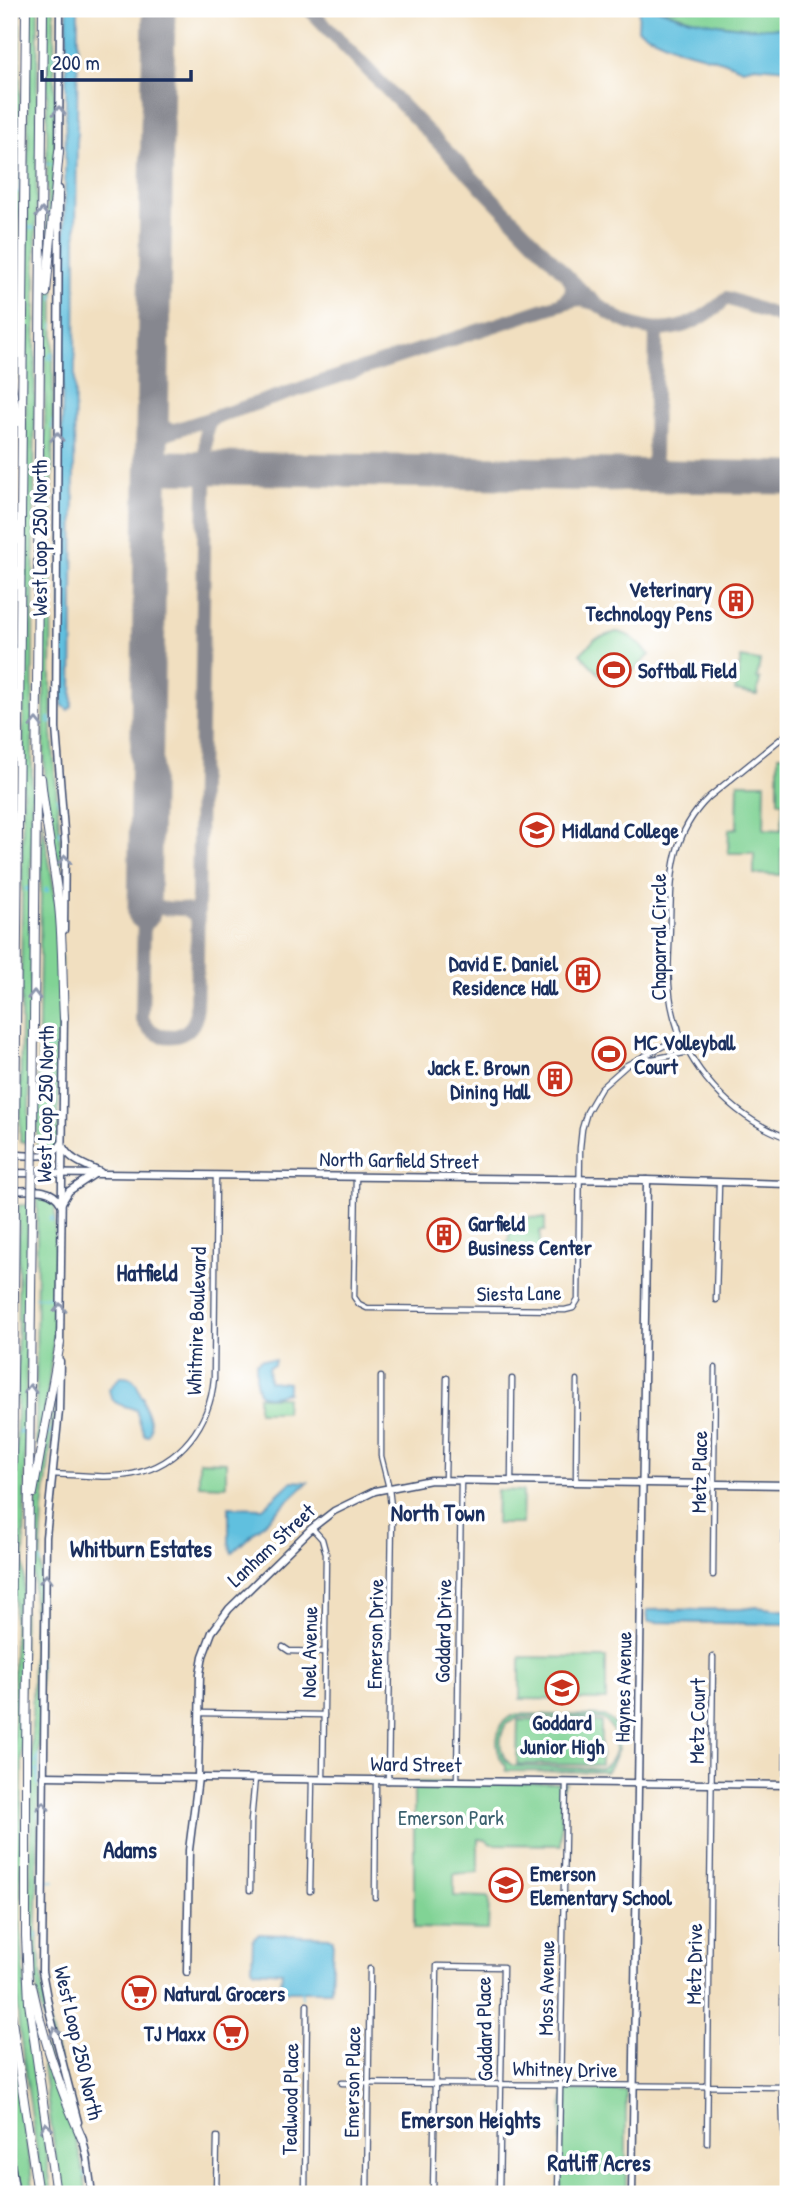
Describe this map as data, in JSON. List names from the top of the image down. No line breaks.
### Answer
{"streets":{"main road":["West Loop 250 North","North Garfield Street","Lanham Street","Haynes Avenue","Ward Street"],"street":["Chaparral Circle","Siesta Lane","Whitmire Boulevard","Metz Place","Goddard Drive","Emerson Drive","Noel Avenue","Metz Court","Metz Drive","Moss Avenue","Goddard Place","Whitney Drive","Emerson Place","Tealwood Place"]},"crossings":[["West Loop 250 North","North Garfield Street"],["West Loop 250 North","Whitmire Boulevard"],["West Loop 250 North","Ward Street"],["Chaparral Circle","Siesta Lane"],["North Garfield Street","Siesta Lane"],["North Garfield Street","Whitmire Boulevard"],["North Garfield Street","Haynes Avenue"],["Metz Place","Lanham Street"],["Lanham Street","Goddard Drive"],["Lanham Street","Emerson Drive"],["Lanham Street","Noel Avenue"],["Lanham Street","Haynes Avenue"],["Lanham Street","Ward Street"],["Goddard Drive","Ward Street"],["Emerson Drive","Ward Street"],["Noel Avenue","Ward Street"],["Haynes Avenue","Ward Street"],["Haynes Avenue","Whitney Drive"],["Metz Court","Ward Street"],["Metz Court","Metz Drive"],["Ward Street","Metz Drive"],["Ward Street","Moss Avenue"],["Metz Drive","Whitney Drive"],["Moss Avenue","Whitney Drive"],["Goddard Place","Whitney Drive"],["Whitney Drive","Emerson Place"]],"one_way":["West Loop 250 North"],"districts":["Hatfield","North Town","Whitburn Estates","Adams","Emerson Heights","Ratliff Acres"],"parks":["Emerson Park"],"places":{"building":["Veterinary Technology Pens","David E. Daniel Residence Hall","Jack E. Brown Dining Hall","Garfield Business Center"],"sports":["Softball Field","MC Volleyball Court"],"school or university":["Midland College","Goddard Junior High","Emerson Elementary School"],"supermarket":["Natural Grocers","TJ Maxx"]},"scale_bar":"200 m"}
